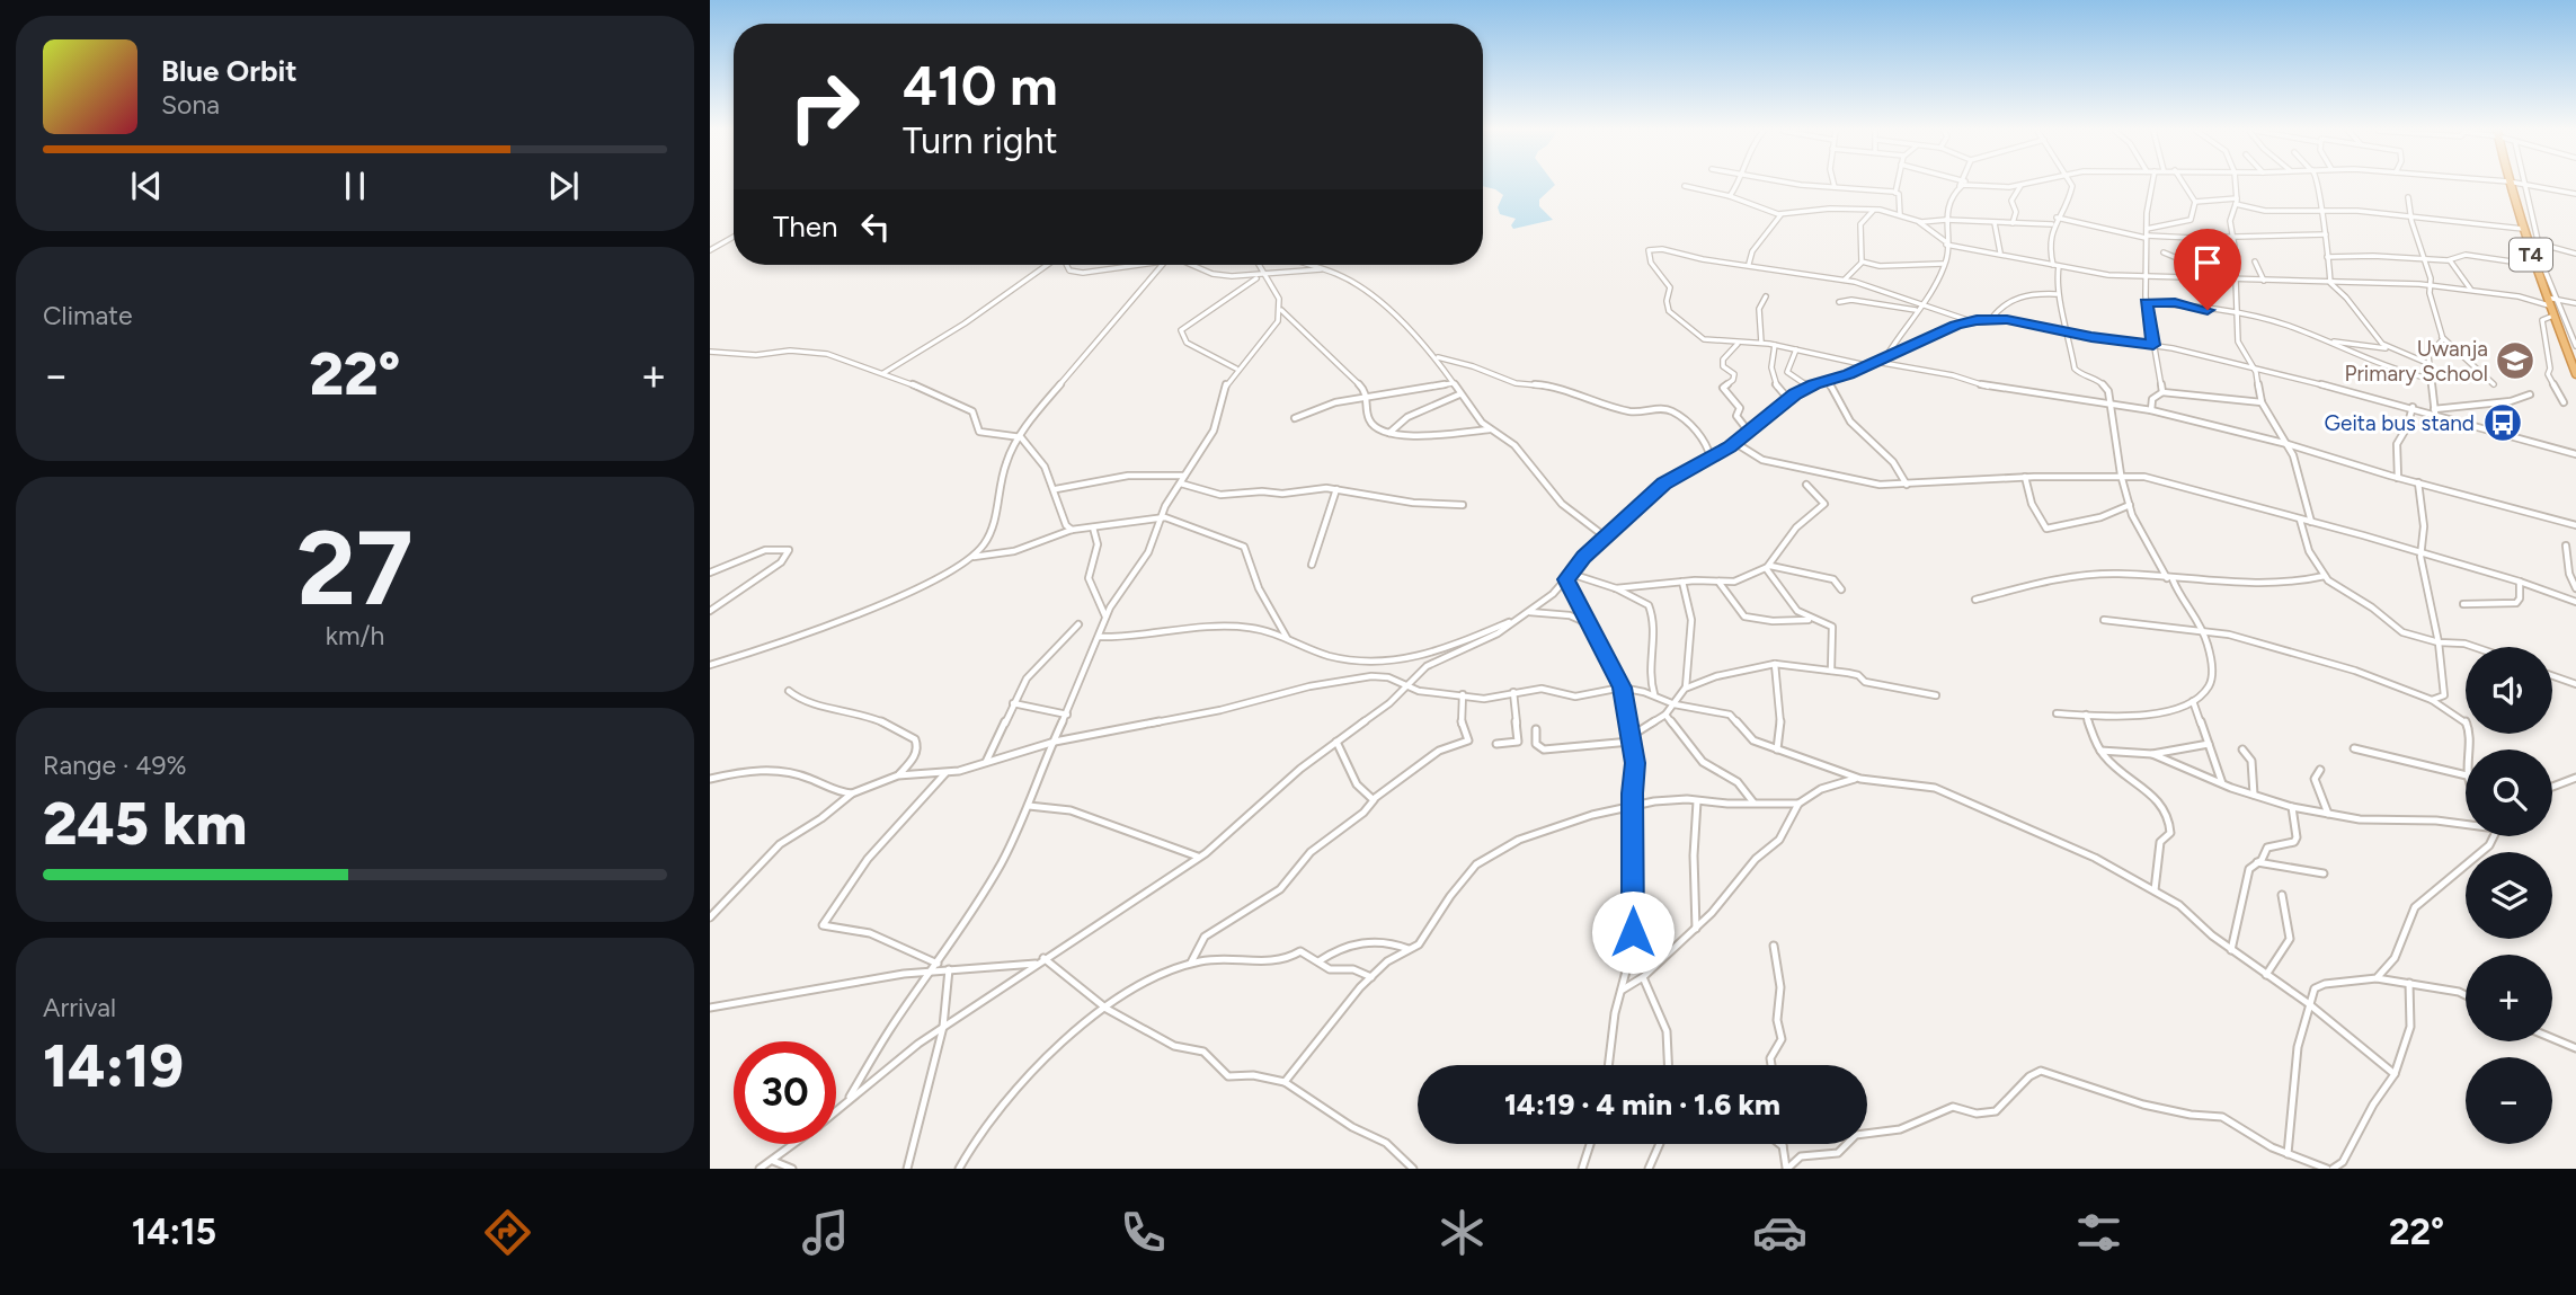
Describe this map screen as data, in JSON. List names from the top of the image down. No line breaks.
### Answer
{"streets":{"highway":["T4"]},"places":{"school or university":["Uwanja Primary School"],"bus stop":["Geita bus stand"]},"page":{"turn":["410 m","Turn right"],"song":["Blue Orbit","Sona"],"then":"Then","tile":["Climate",["27","km/h"],["Range · 49%","245 km"],["Arrival","14:19"]],"heat":["−","22°","+"],"map_buttons":["+","−"],"limit":"30","trip":"14:19 · 4 min · 1.6 km","tabs":["14:15","22°"]}}
